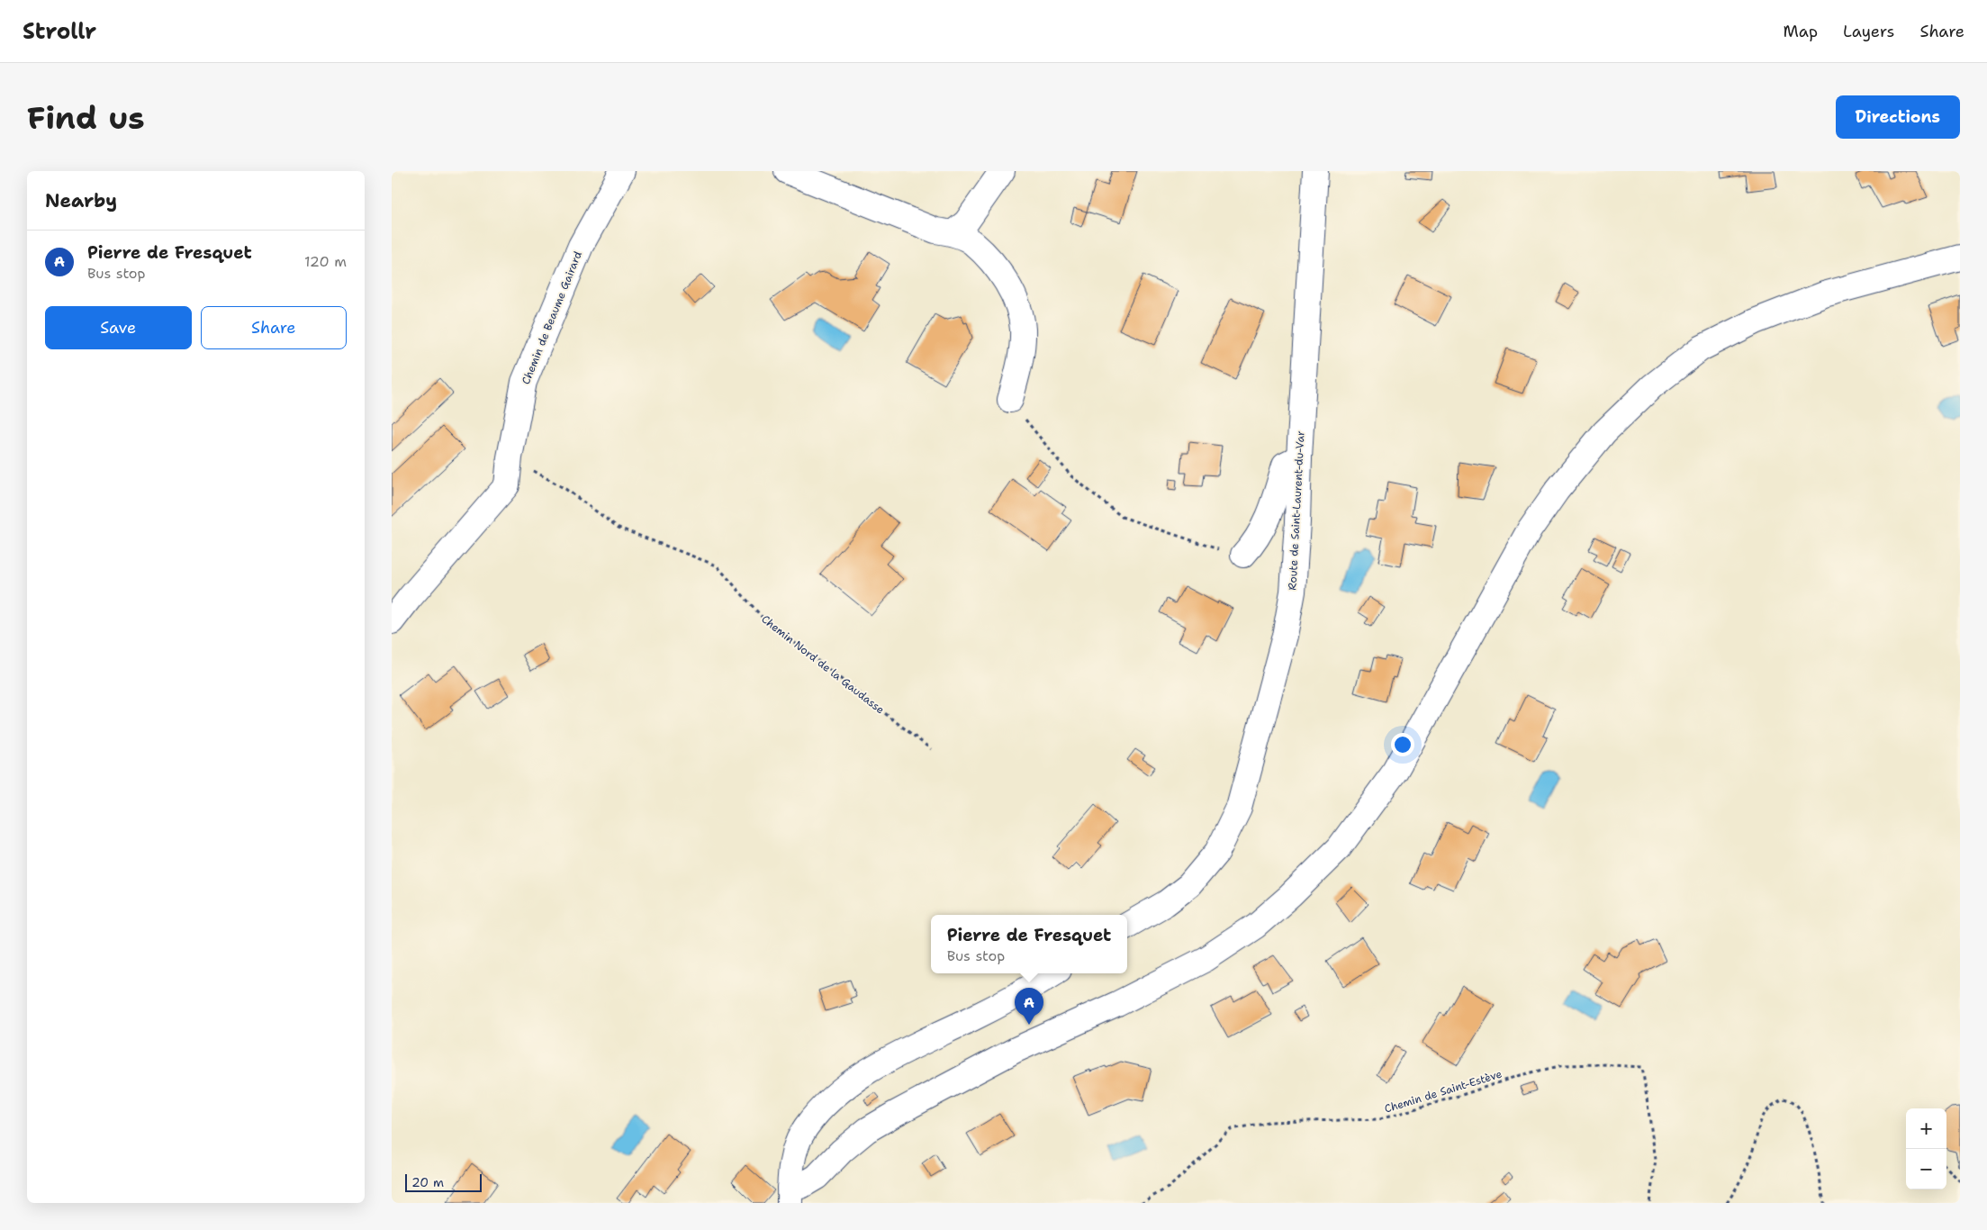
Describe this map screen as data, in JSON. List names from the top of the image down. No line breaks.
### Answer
{"streets":{"street":["Chemin de Beaume Gairard","Route de Saint-Laurent-du-Var"],"path":["Chemin Nord de la Gaudasse","Chemin de Saint-Estève"]},"crossings":[["Chemin de Beaume Gairard","Chemin Nord de la Gaudasse"]],"scale_bar":"20 m","page":{"header":"Strollr","nav":["Map","Layers","Share"],"buttons":["Directions",["Save","Share"]],"title":"Find us","heading":"Nearby","list":[{"mark":"A","name":"Pierre de Fresquet","note":"Bus stop","value":"120 m"}],"popup":["Pierre de Fresquet","Bus stop"],"pins":"A","map_buttons":["+","−"],"scale":"20 m"}}
